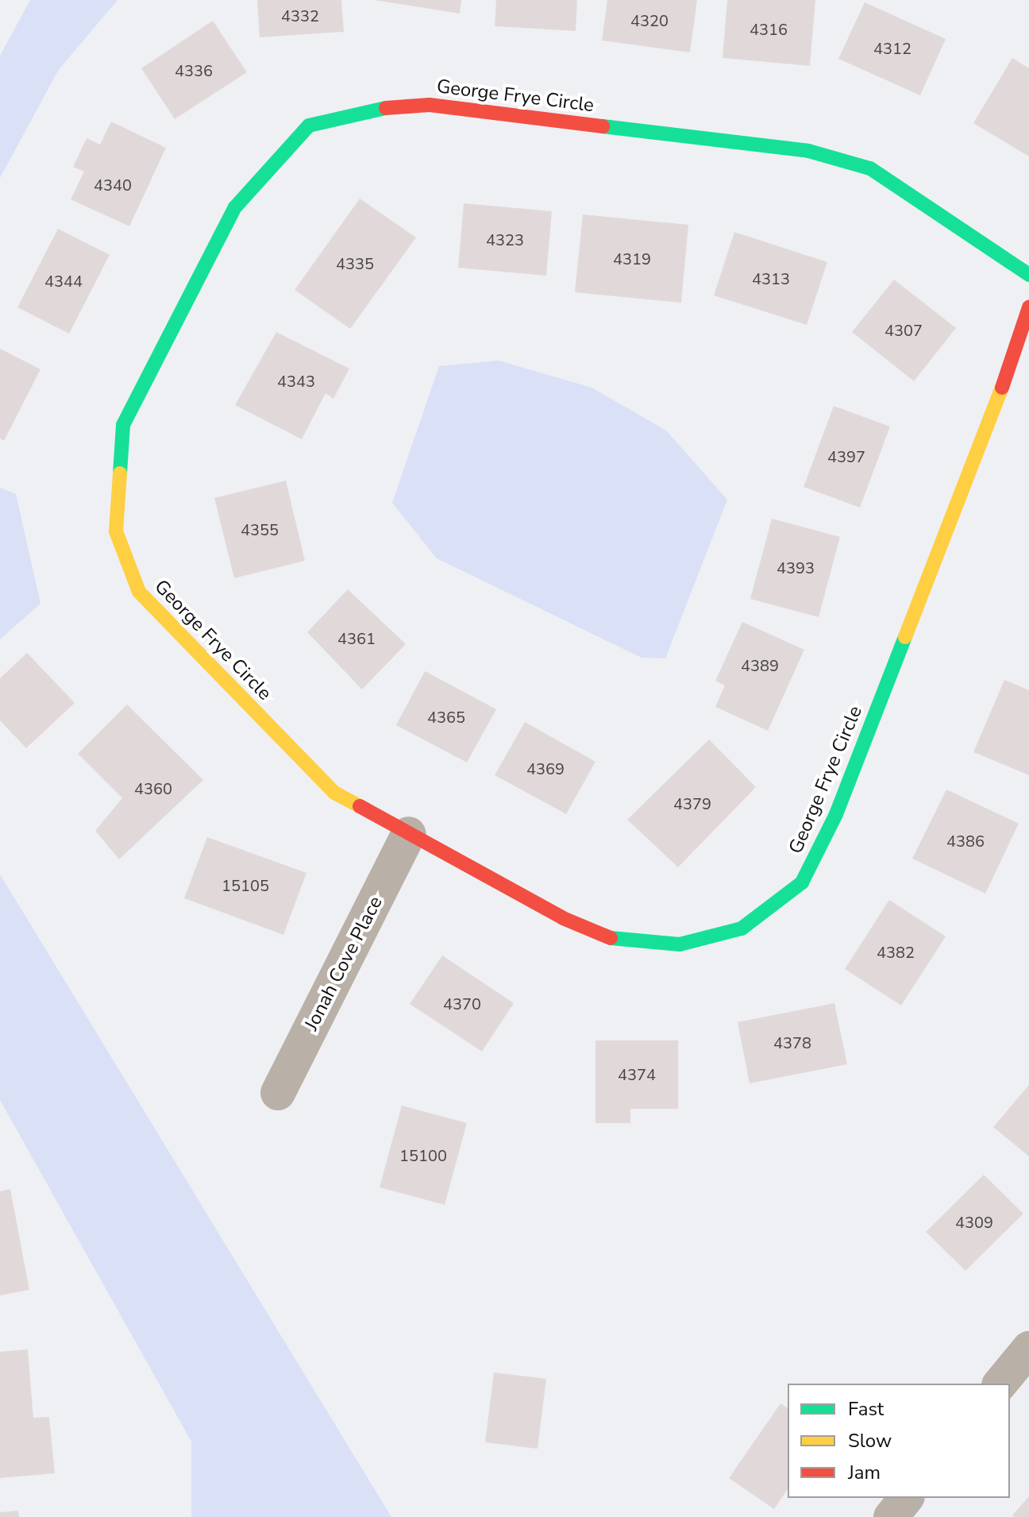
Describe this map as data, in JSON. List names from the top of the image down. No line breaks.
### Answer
{"streets":{"street":["George Frye Circle","Jonah Cove Place"]},"crossings":[["George Frye Circle","Jonah Cove Place"]],"house_numbers":["4332","4320","4316","4312","4336","4340","4323","4319","4335","4313","4344","4307","4343","4397","4355","4393","4361","4389","4365","4369","4360","4379","4386","15105","4382","4370","4378","4374","15100","4309"],"legend":["Fast","Slow","Jam"]}
